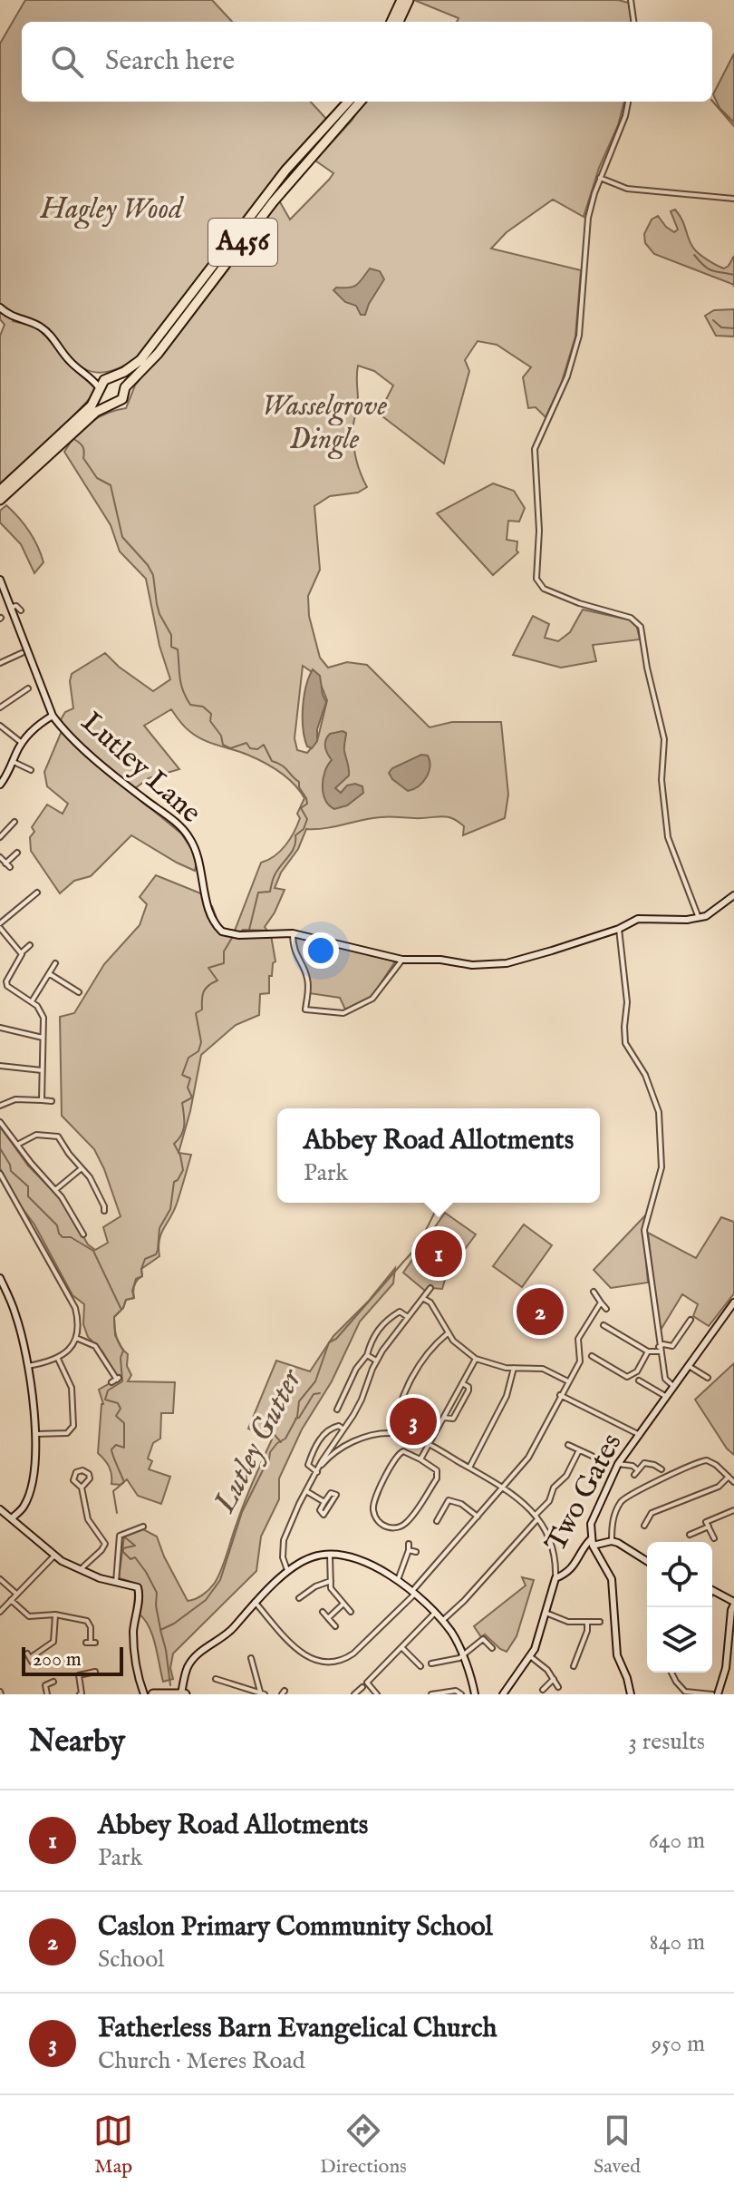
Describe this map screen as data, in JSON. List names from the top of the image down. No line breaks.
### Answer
{"streets":{"highway":["A456"],"street":["Lutley Lane","Two Gates"]},"water":["Lutley Gutter"],"parks":["Hagley Wood","Wasselgrove Dingle"],"scale_bar":"200 m","page":{"search":"Search here","popup":["Abbey Road Allotments","Park"],"pins":["1","2","3"],"scale":"200 m","heading":["Nearby","3 results"],"list":[{"mark":"1","name":"Abbey Road Allotments","note":"Park","value":"640 m"},{"mark":"2","name":"Caslon Primary Community School","note":"School","value":"840 m"},{"mark":"3","name":"Fatherless Barn Evangelical Church","note":"Church · Meres Road","value":"950 m"}],"nav":["Map","Directions","Saved"]}}
